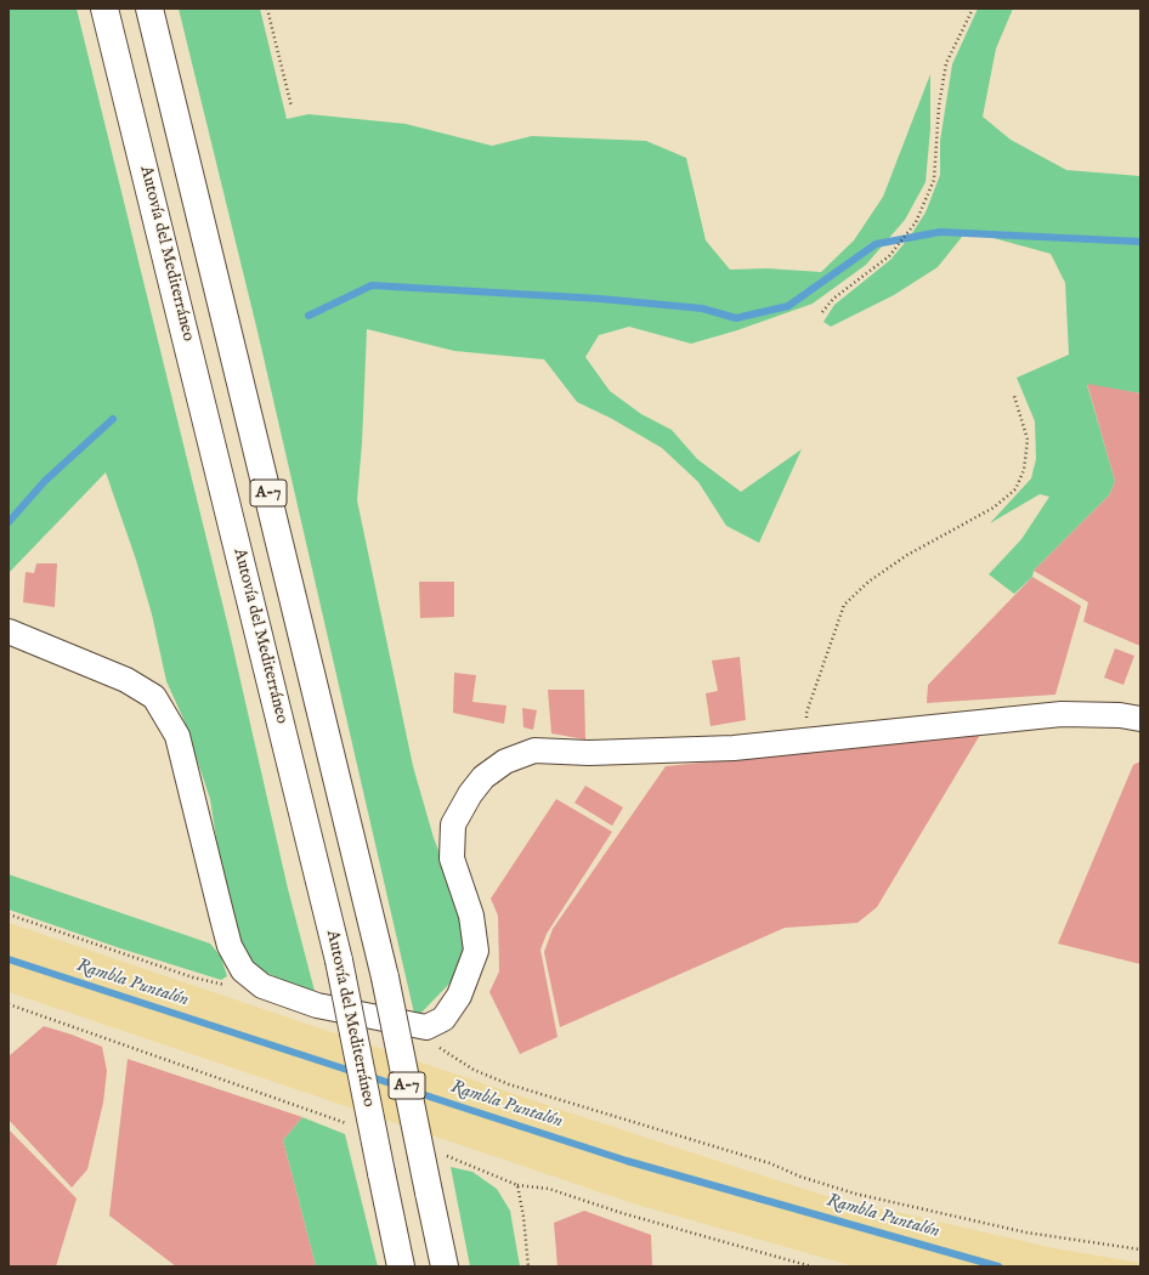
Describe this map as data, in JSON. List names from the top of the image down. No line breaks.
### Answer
{"streets":{"highway":["Autovía del Mediterráneo","A-7"]},"water":["Rambla Puntalón"]}
